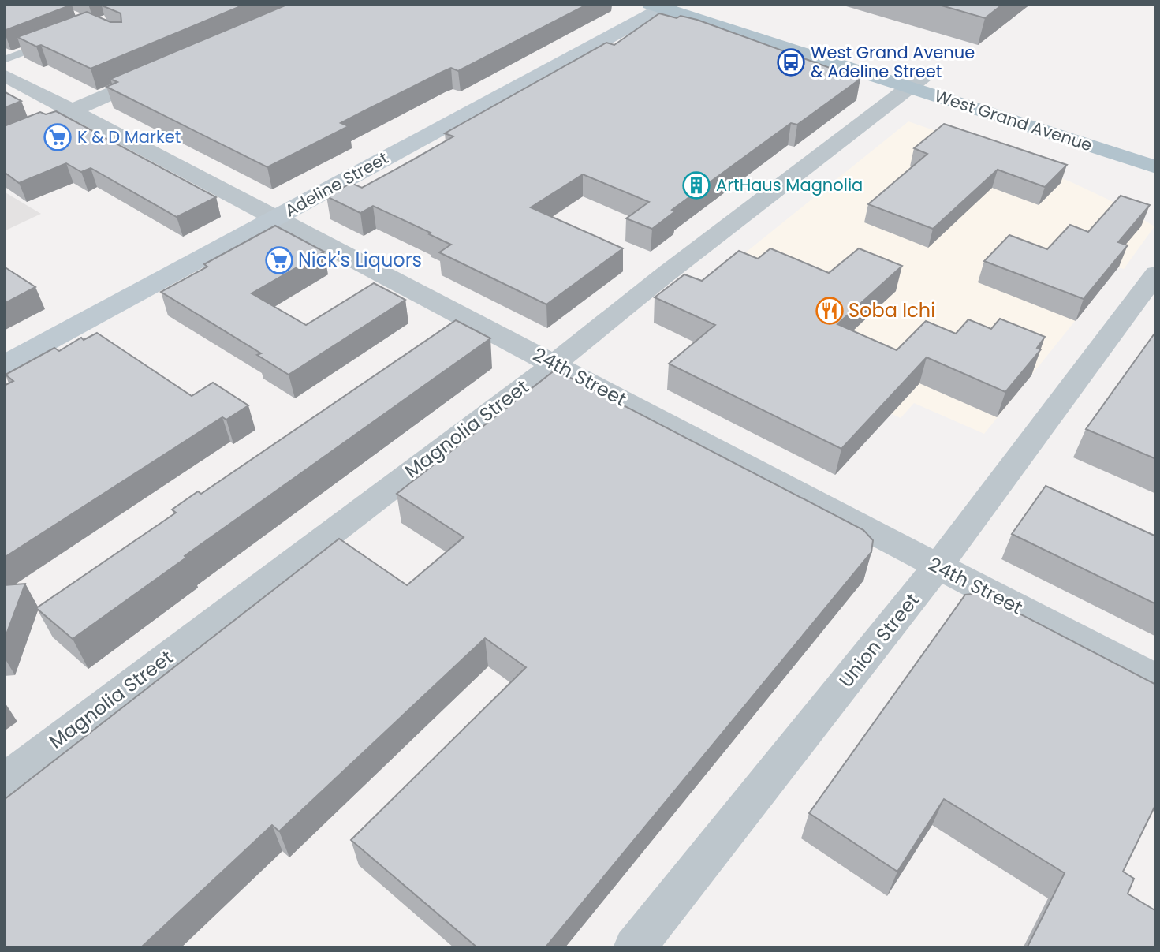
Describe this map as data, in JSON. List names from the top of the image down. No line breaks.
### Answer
{"streets":{"main road":["West Grand Avenue","Adeline Street"],"street":["24th Street","Magnolia Street","Union Street"]},"crossings":[["West Grand Avenue","Adeline Street"],["West Grand Avenue","Magnolia Street"],["Adeline Street","24th Street"],["24th Street","Magnolia Street"],["24th Street","Union Street"]],"places":{"bus stop":["West Grand Avenue & Adeline Street"],"supermarket":["K & D Market","Nick's Liquors"],"building":["ArtHaus Magnolia"],"restaurant":["Soba Ichi"]}}
